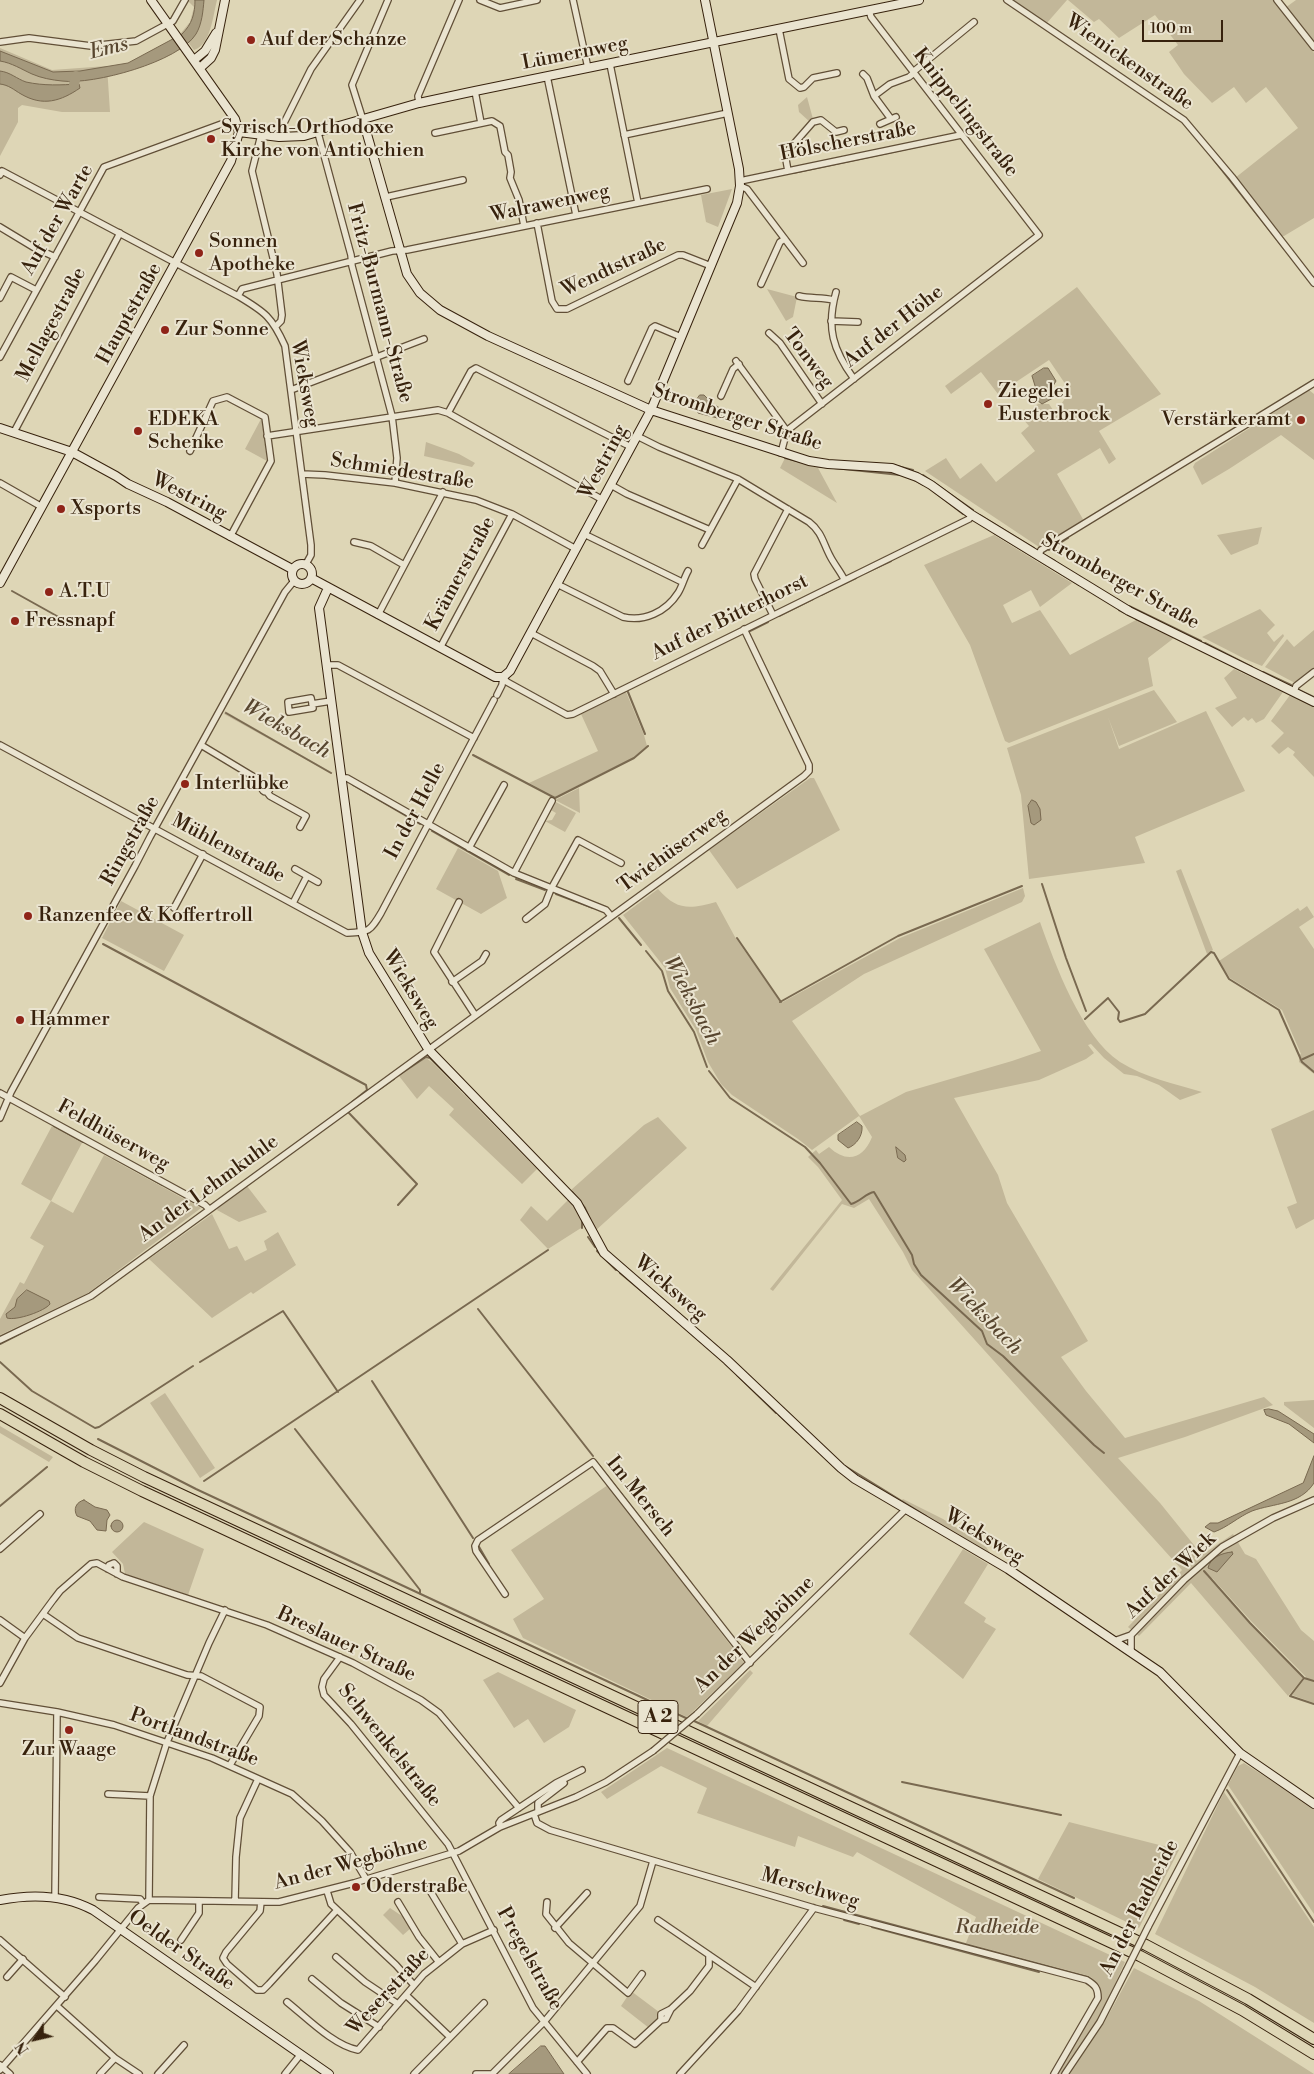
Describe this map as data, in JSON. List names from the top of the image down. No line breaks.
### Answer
{"streets":{"highway":["A 2"],"street":["Lümernweg","Wienickenstraße","Knippelingstraße","Hölscherstraße","Walrawenweg","Auf der Warte","Wendtstraße","Fritz-Burmann-Straße","Hauptstraße","Mellagestraße","Auf der Höhe","Tonweg","Wieksweg","Stromberger Straße","Westring","Schmiedestraße","Krämerstraße","Auf der Bitterhorst","In der Helle","Ringstraße","Mühlenstraße","Twiehüserweg","Feldhüserweg","An der Lehmkuhle","Im Mersch","Auf der Wiek","An der Wegböhne","Breslauer Straße","Portlandstraße","Schwenkelstraße","Merschweg","An der Radheide","Oelder Straße","Pregelstraße","Weserstraße"]},"crossings":[["Lümernweg","Knippelingstraße"],["Lümernweg","Fritz-Burmann-Straße"],["Lümernweg","Hauptstraße"],["Lümernweg","Stromberger Straße"],["Lümernweg","Westring"],["Knippelingstraße","Hölscherstraße"],["Knippelingstraße","Auf der Höhe"],["Hölscherstraße","Westring"],["Walrawenweg","Wendtstraße"],["Walrawenweg","Fritz-Burmann-Straße"],["Walrawenweg","Wieksweg"],["Walrawenweg","Stromberger Straße"],["Auf der Warte","Wieksweg"],["Wendtstraße","Westring"],["Fritz-Burmann-Straße","Schmiedestraße"],["Hauptstraße","Wieksweg"],["Hauptstraße","Westring"],["Mellagestraße","Wieksweg"],["Mellagestraße","Westring"],["Auf der Höhe","Tonweg"],["Wieksweg","Westring"],["Wieksweg","Schmiedestraße"],["Wieksweg","In der Helle"],["Wieksweg","Ringstraße"],["Wieksweg","Mühlenstraße"],["Wieksweg","Twiehüserweg"],["Wieksweg","An der Lehmkuhle"],["Wieksweg","Auf der Wiek"],["Wieksweg","An der Wegböhne"],["Wieksweg","An der Radheide"],["Stromberger Straße","Westring"],["Stromberger Straße","Auf der Bitterhorst"],["Westring","Schmiedestraße"],["Westring","Auf der Bitterhorst"],["Westring","In der Helle"],["Westring","Ringstraße"],["Schmiedestraße","Krämerstraße"],["Auf der Bitterhorst","In der Helle"],["Auf der Bitterhorst","Twiehüserweg"],["In der Helle","Mühlenstraße"],["Ringstraße","Mühlenstraße"],["Ringstraße","Feldhüserweg"],["Twiehüserweg","An der Lehmkuhle"],["Feldhüserweg","An der Lehmkuhle"],["Im Mersch","An der Wegböhne"],["An der Wegböhne","Breslauer Straße"],["An der Wegböhne","Portlandstraße"],["An der Wegböhne","Schwenkelstraße"],["An der Wegböhne","Merschweg"],["An der Wegböhne","Pregelstraße"],["Breslauer Straße","Schwenkelstraße"],["Schwenkelstraße","Pregelstraße"],["Merschweg","An der Radheide"],["Pregelstraße","Weserstraße"]],"water":["Ems","Wieksbach"],"parks":["Radheide"],"places":["Auf der Schanze","Syrisch-Orthodoxe Kirche von Antiochien","Sonnen Apotheke","Zur Sonne","Ziegelei Eusterbrock","Verstärkeramt","EDEKA Schenke","Xsports","A.T.U","Fressnapf","Interlübke","Ranzenfee & Koffertroll","Hammer","Zur Waage","Oderstraße"],"scale_bar":"100 m","north":"bottom left"}
